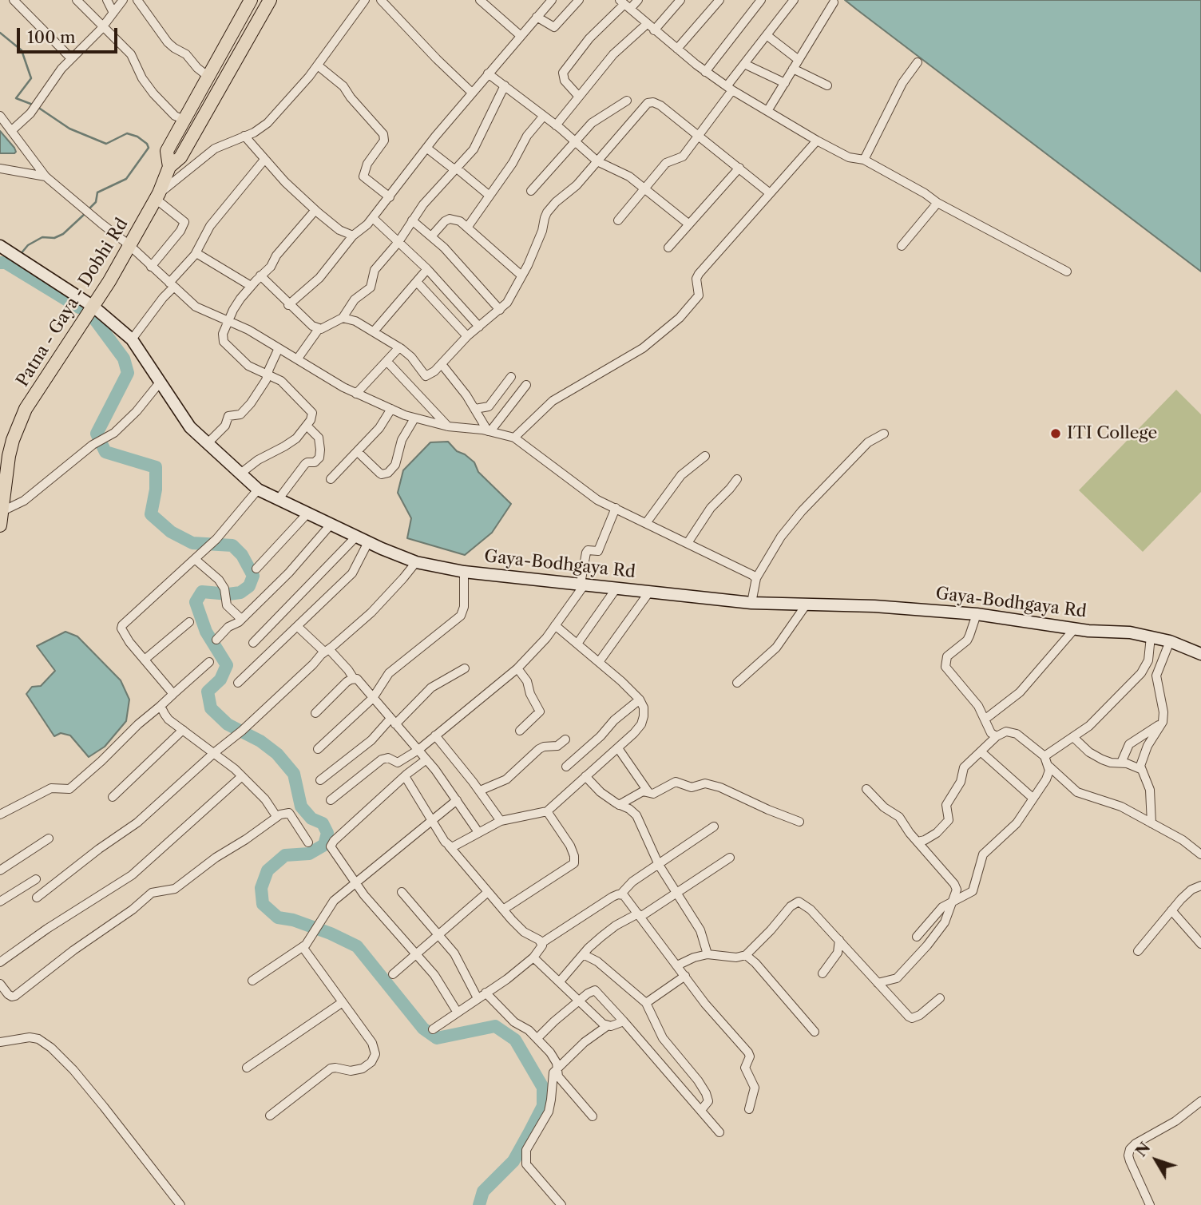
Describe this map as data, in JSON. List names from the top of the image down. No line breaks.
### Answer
{"streets":{"main road":["Patna - Gaya - Dobhi Rd"],"street":["Gaya-Bodhgaya Rd"]},"crossings":[["Patna - Gaya - Dobhi Rd","Gaya-Bodhgaya Rd"]],"places":["ITI College"],"scale_bar":"100 m","north":"top left"}
